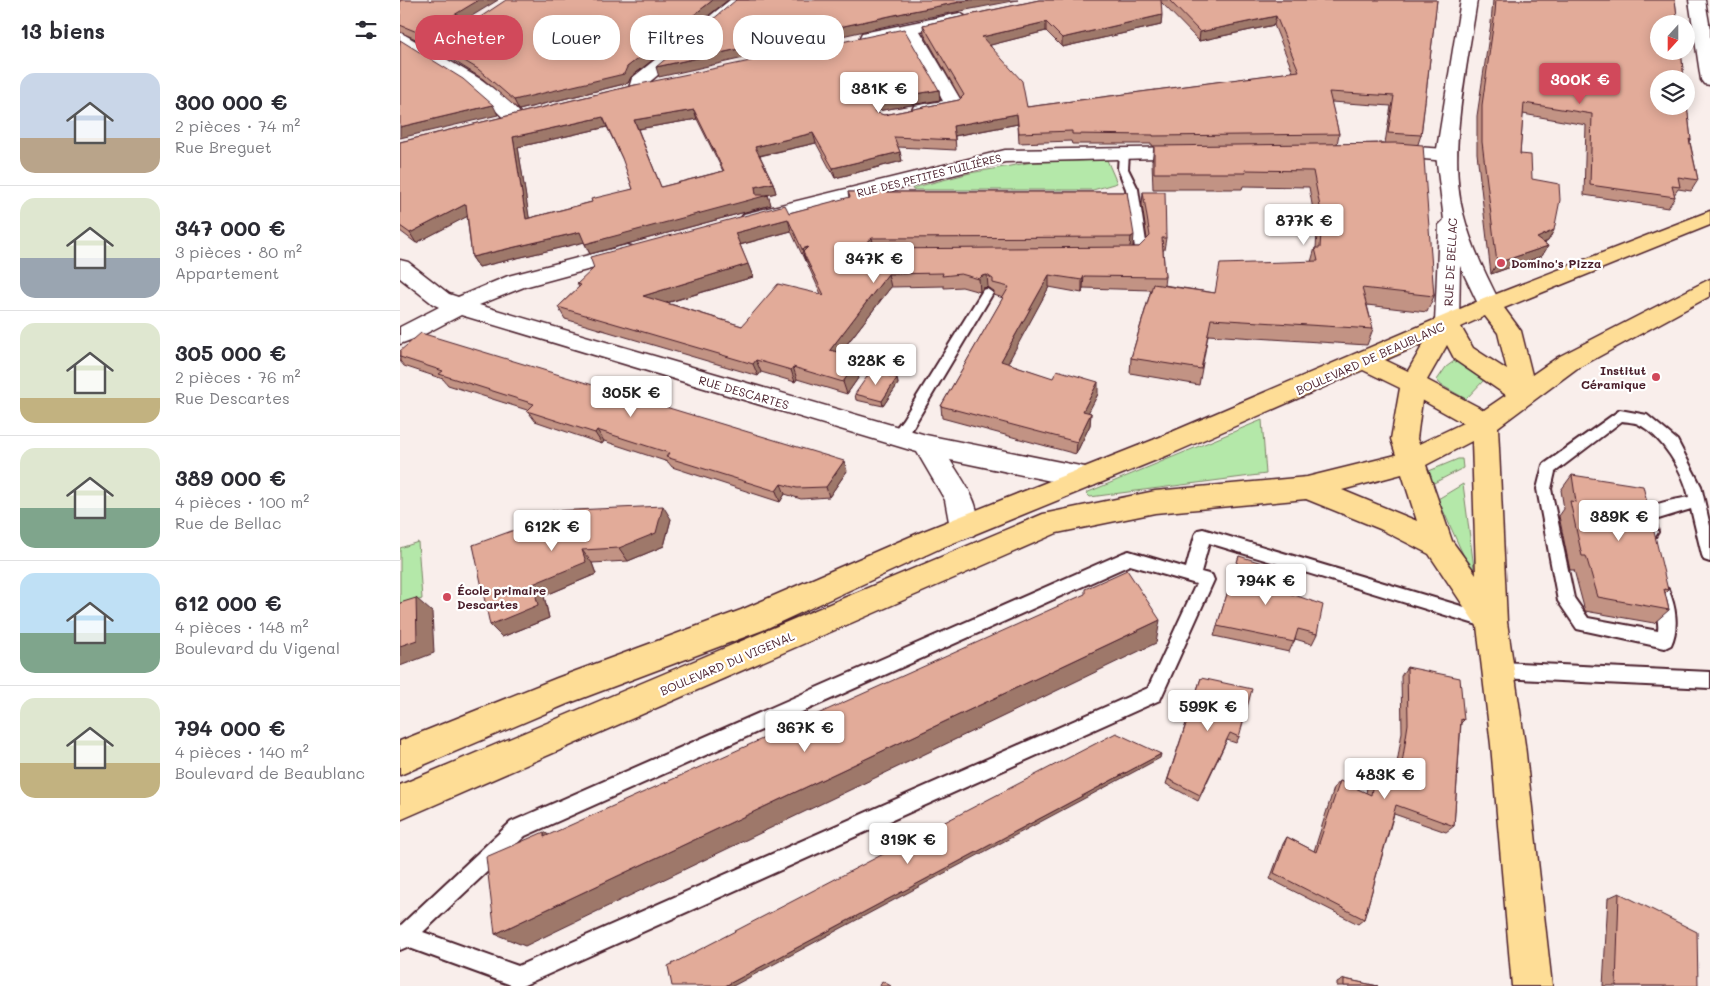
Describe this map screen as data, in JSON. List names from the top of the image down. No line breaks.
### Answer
{"streets":{"main road":["BOULEVARD DE BEAUBLANC","BOULEVARD DU VIGENAL"],"street":["RUE DES PETITES TUILIÈRES","RUE DE BELLAC","RUE DESCARTES"]},"crossings":[["RUE DE BELLAC","BOULEVARD DE BEAUBLANC"],["BOULEVARD DE BEAUBLANC","RUE DESCARTES"]],"places":["Domino's Pizza","Institut Céramique","École primaire Descartes"],"north":"bottom","page":{"heading":"13 biens","chip":["Acheter","Louer","Filtres","Nouveau"],"list":[{"name":"300 000 €","note":"2 pièces · 74 m² · Rue Breguet"},{"name":"347 000 €","note":"3 pièces · 80 m² · Appartement"},{"name":"305 000 €","note":"2 pièces · 76 m² · Rue Descartes"},{"name":"389 000 €","note":"4 pièces · 100 m² · Rue de Bellac"},{"name":"612 000 €","note":"4 pièces · 148 m² · Boulevard du Vigenal"},{"name":"794 000 €","note":"4 pièces · 140 m² · Boulevard de Beaublanc"}],"price":["300K €","381K €","877K €","347K €","328K €","305K €","389K €","612K €","794K €","599K €","367K €","483K €","319K €"]}}
